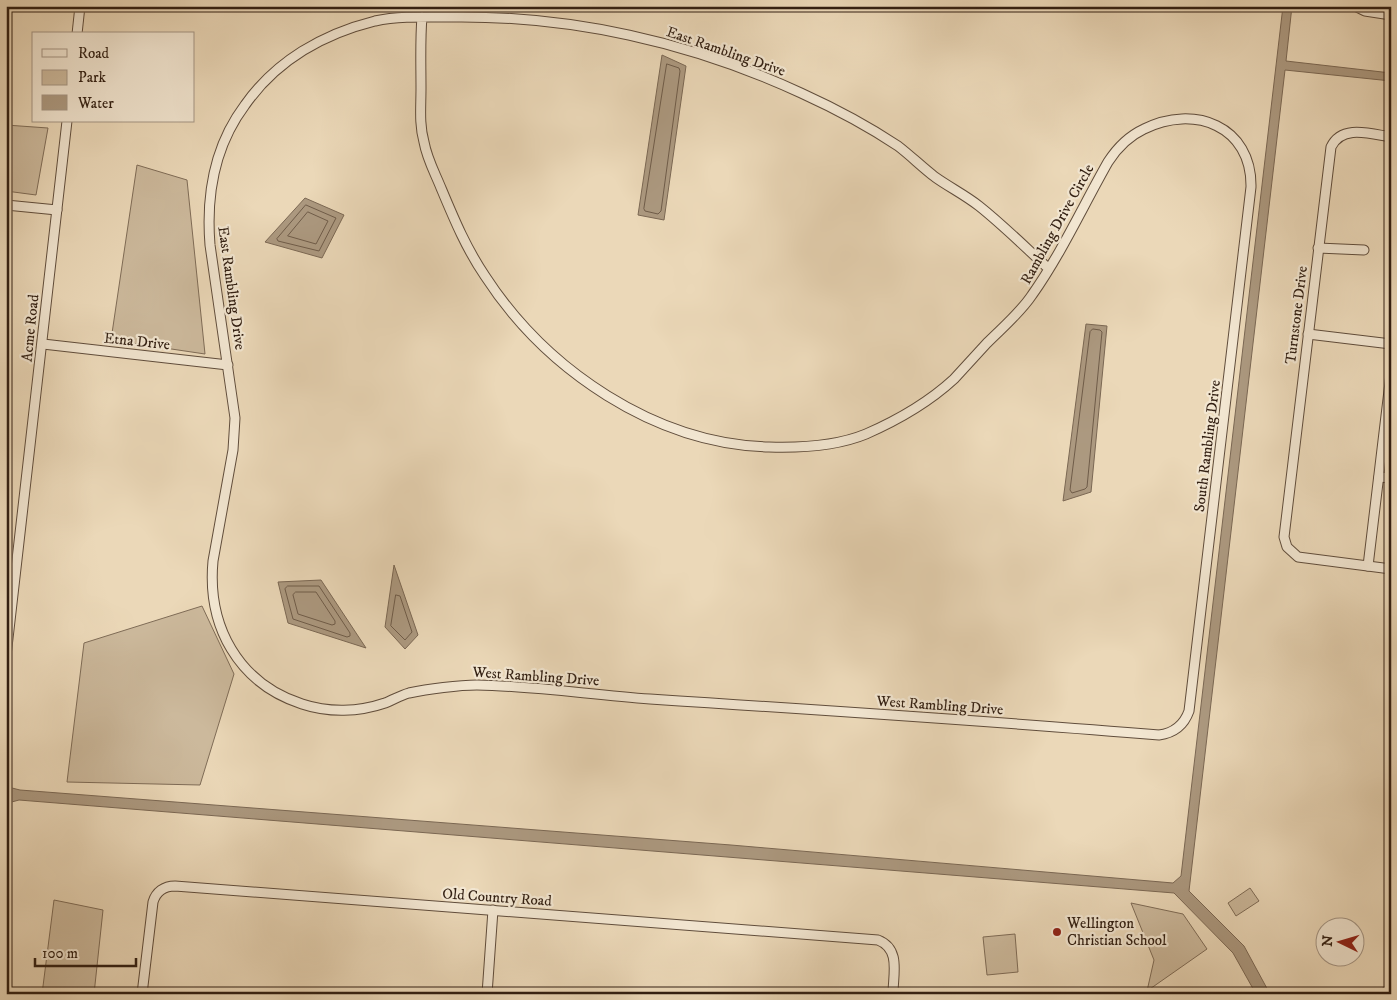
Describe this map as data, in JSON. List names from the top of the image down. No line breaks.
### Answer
{"streets":{"street":["East Rambling Drive","Rambling Drive Circle","Turnstone Drive","Acme Road","Etna Drive","South Rambling Drive","West Rambling Drive","Old Country Road"]},"crossings":[["East Rambling Drive","Rambling Drive Circle"],["East Rambling Drive","Etna Drive"],["East Rambling Drive","West Rambling Drive"],["Rambling Drive Circle","South Rambling Drive"],["Acme Road","Etna Drive"],["Etna Drive","West Rambling Drive"],["South Rambling Drive","West Rambling Drive"]],"places":["Wellington Christian School"],"legend":["Road","Park","Water"],"scale_bar":"100 m","north":"left"}
